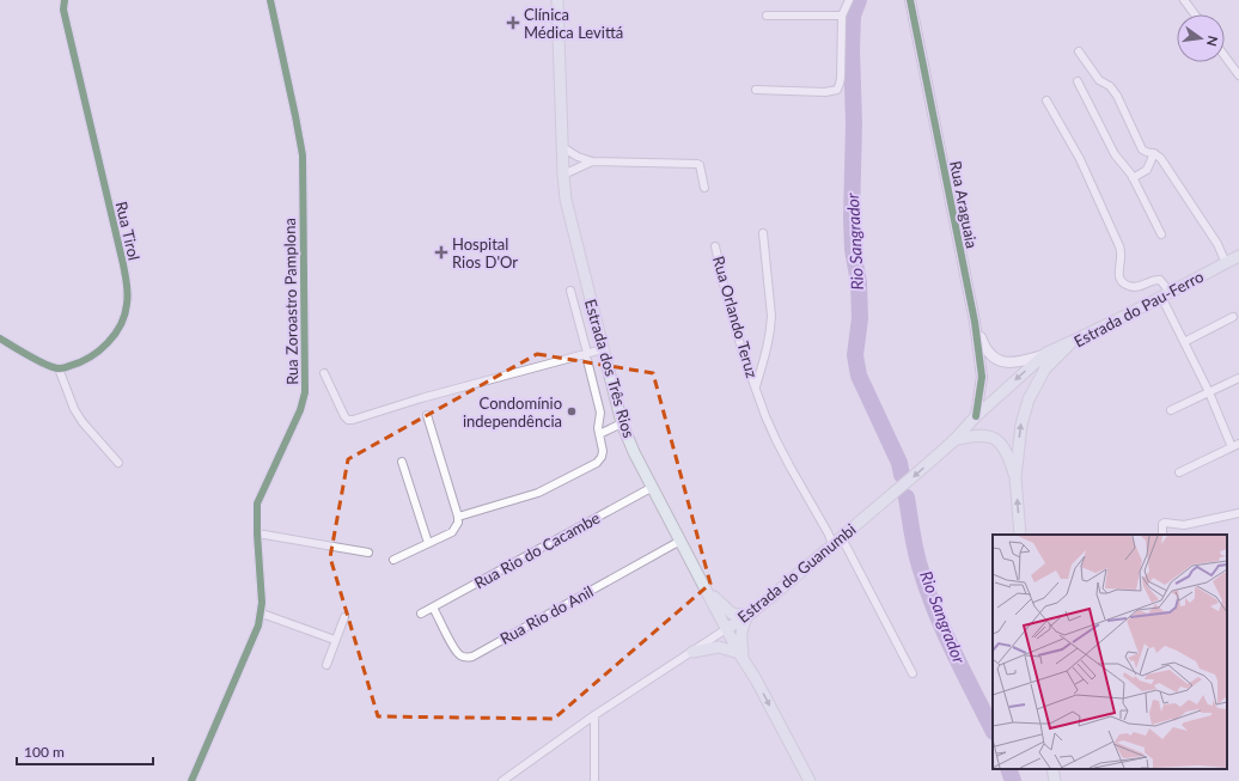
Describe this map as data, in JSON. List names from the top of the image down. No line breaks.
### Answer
{"streets":{"main road":["Estrada do Pau-Ferro","Estrada dos Três Rios","Estrada do Guanumbi"],"street":["Rua Araguaia","Rua Tirol","Rua Zoroastro Pamplona","Rua Orlando Teruz","Rua Rio do Cacambe","Rua Rio do Anil"]},"crossings":[["Rua Araguaia","Estrada do Guanumbi"],["Estrada do Pau-Ferro","Estrada do Guanumbi"],["Rua Orlando Teruz","Estrada do Guanumbi"],["Estrada dos Três Rios","Rua Rio do Cacambe"],["Estrada dos Três Rios","Estrada do Guanumbi"],["Estrada dos Três Rios","Rua Rio do Anil"],["Rua Rio do Cacambe","Rua Rio do Anil"]],"one_way":["Estrada do Pau-Ferro"],"water":["Rio Sangrador"],"places":{"health":["Clínica Médica Levittá","Hospital Rios D'Or"],"other":["Condomínio independência"]},"scale_bar":"100 m","north":"right"}
